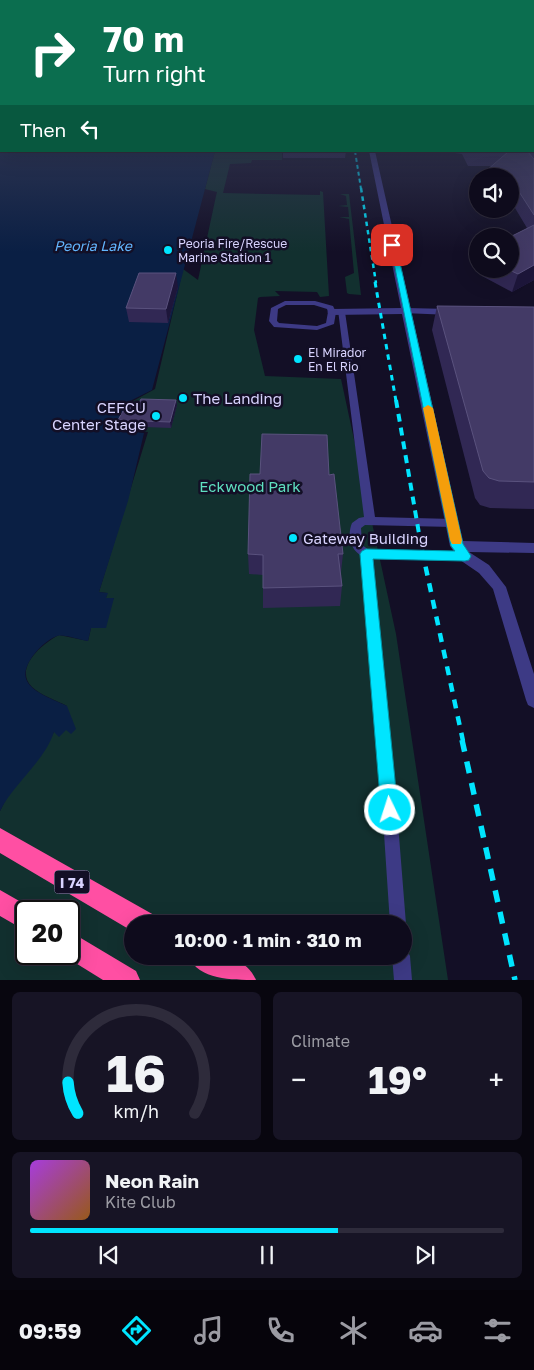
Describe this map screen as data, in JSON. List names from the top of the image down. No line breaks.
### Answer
{"streets":{"highway":["I 74"]},"water":["Peoria Lake"],"parks":["Eckwood Park"],"places":["Peoria Fire/Rescue Marine Station 1","El Mirador En El Rio","The Landing","CEFCU Center Stage","Gateway Building"],"page":{"turn":["70 m","Turn right"],"then":"Then","limit":"20","trip":"10:00 · 1 min · 310 m","tile":"Climate","heat":["−","19°","+"],"song":["Neon Rain","Kite Club"],"tabs":"09:59","gauge":["16","km/h"]}}
